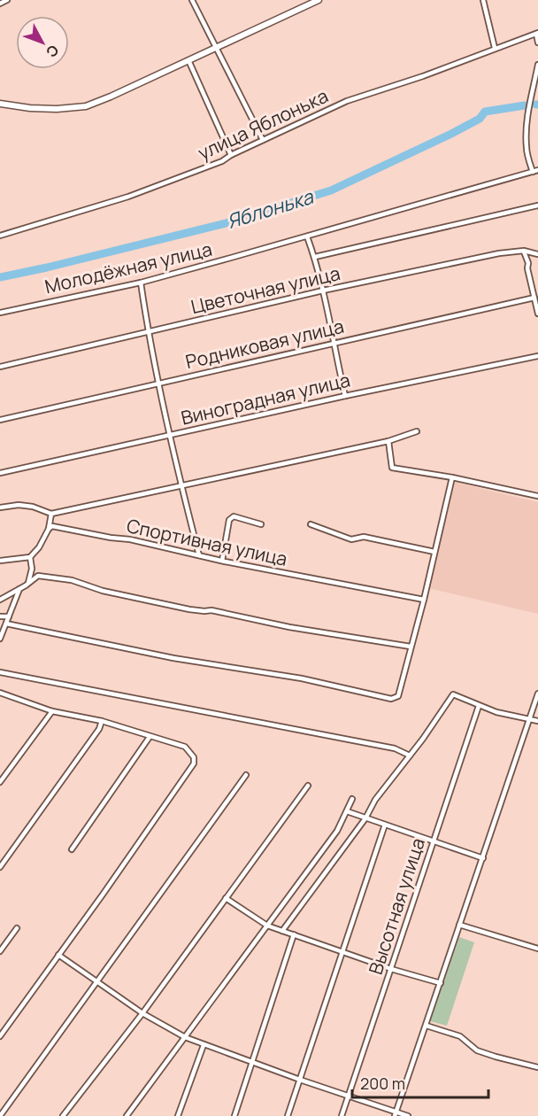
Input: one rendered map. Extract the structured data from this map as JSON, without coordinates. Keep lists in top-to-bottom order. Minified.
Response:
{"streets":{"street":["улица Яблонька","Молодёжная улица","Цветочная улица","Родниковая улица","Виноградная улица","Спортивная улица","Высотная улица"]},"water":["Яблонька"],"scale_bar":"200 m","north":"bottom right"}
